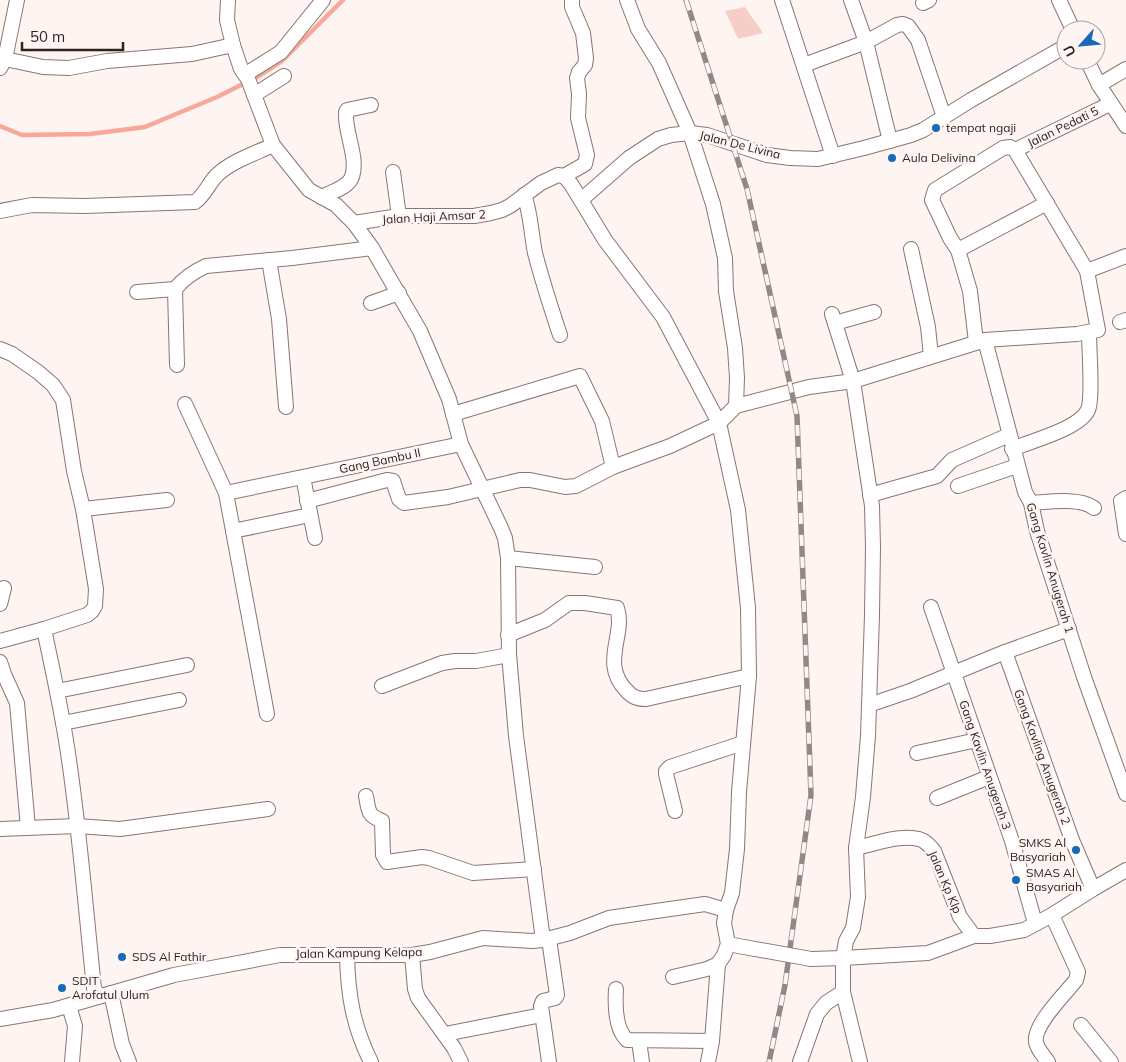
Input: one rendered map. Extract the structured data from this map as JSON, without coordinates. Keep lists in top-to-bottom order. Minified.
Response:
{"streets":{"street":["Jalan Pedati 5","Jalan De Livina","Jalan Haji Amsar 2","Gang Bambu II","Gang Kavlin Anugerah 1","Gang Kavling Anugerah 2","Gang Kavlin Anugerah 3","Jalan Kp Klp","Jalan Kampung Kelapa"]},"crossings":[["Jalan Pedati 5","Gang Kavlin Anugerah 1"]],"places":["tempat ngaji","Aula Delivina","SMKS Al Basyariah","SMAS Al Basyariah","SDS Al Fathir","SDIT Arofatul Ulum"],"scale_bar":"50 m","north":"bottom left"}
